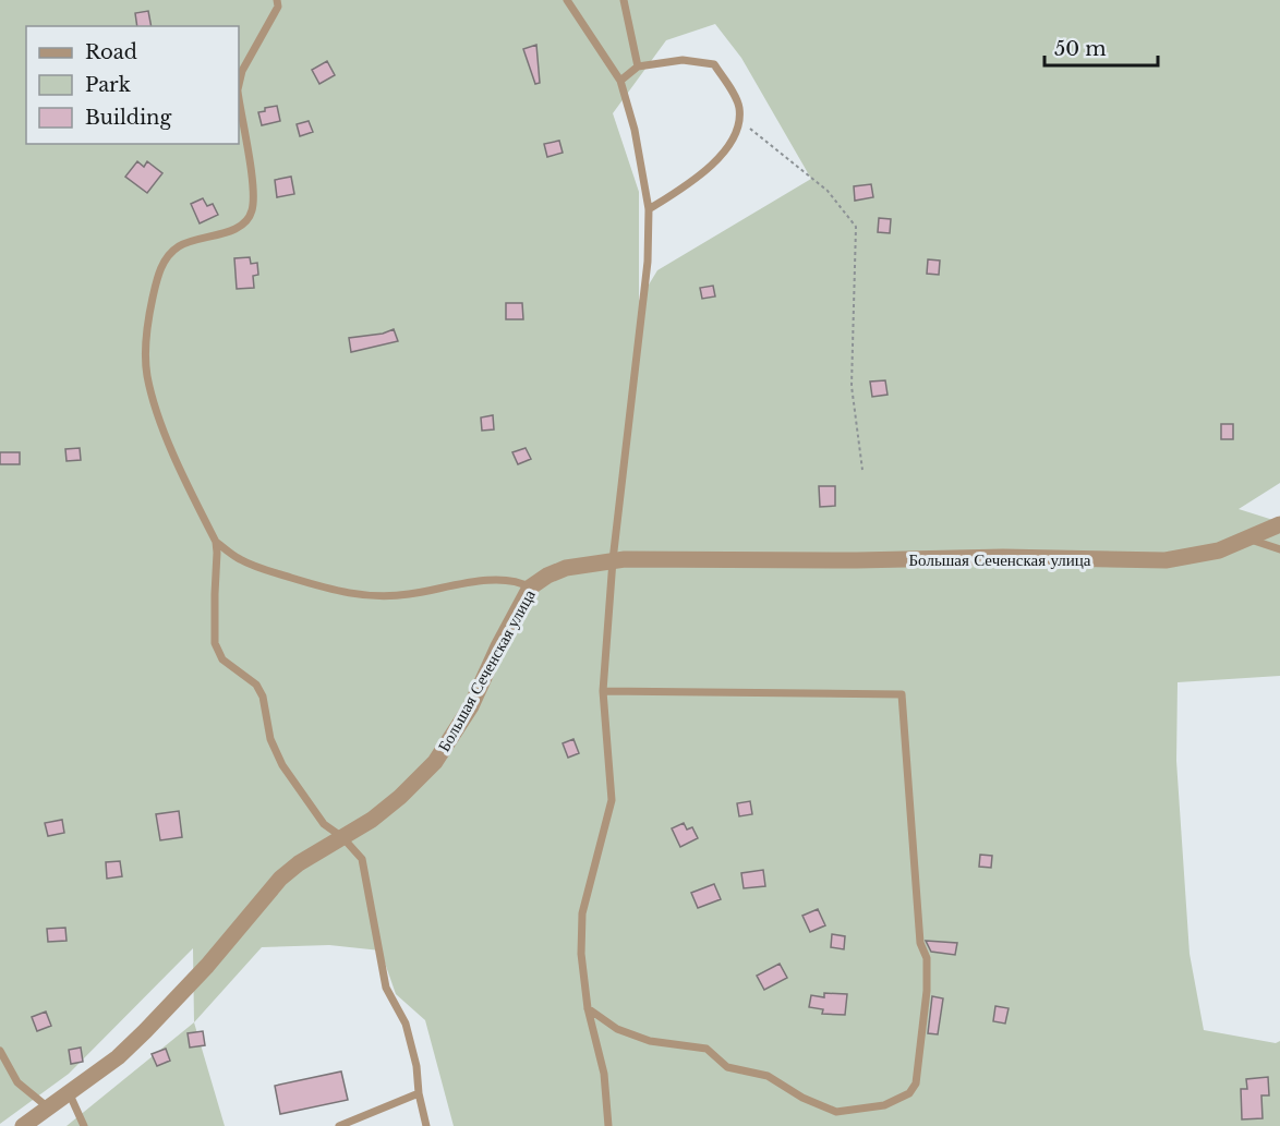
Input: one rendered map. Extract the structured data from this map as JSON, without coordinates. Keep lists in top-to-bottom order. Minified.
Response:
{"streets":{"street":["Большая Сеченская улица"]},"legend":["Road","Park","Building"],"scale_bar":"50 m"}
